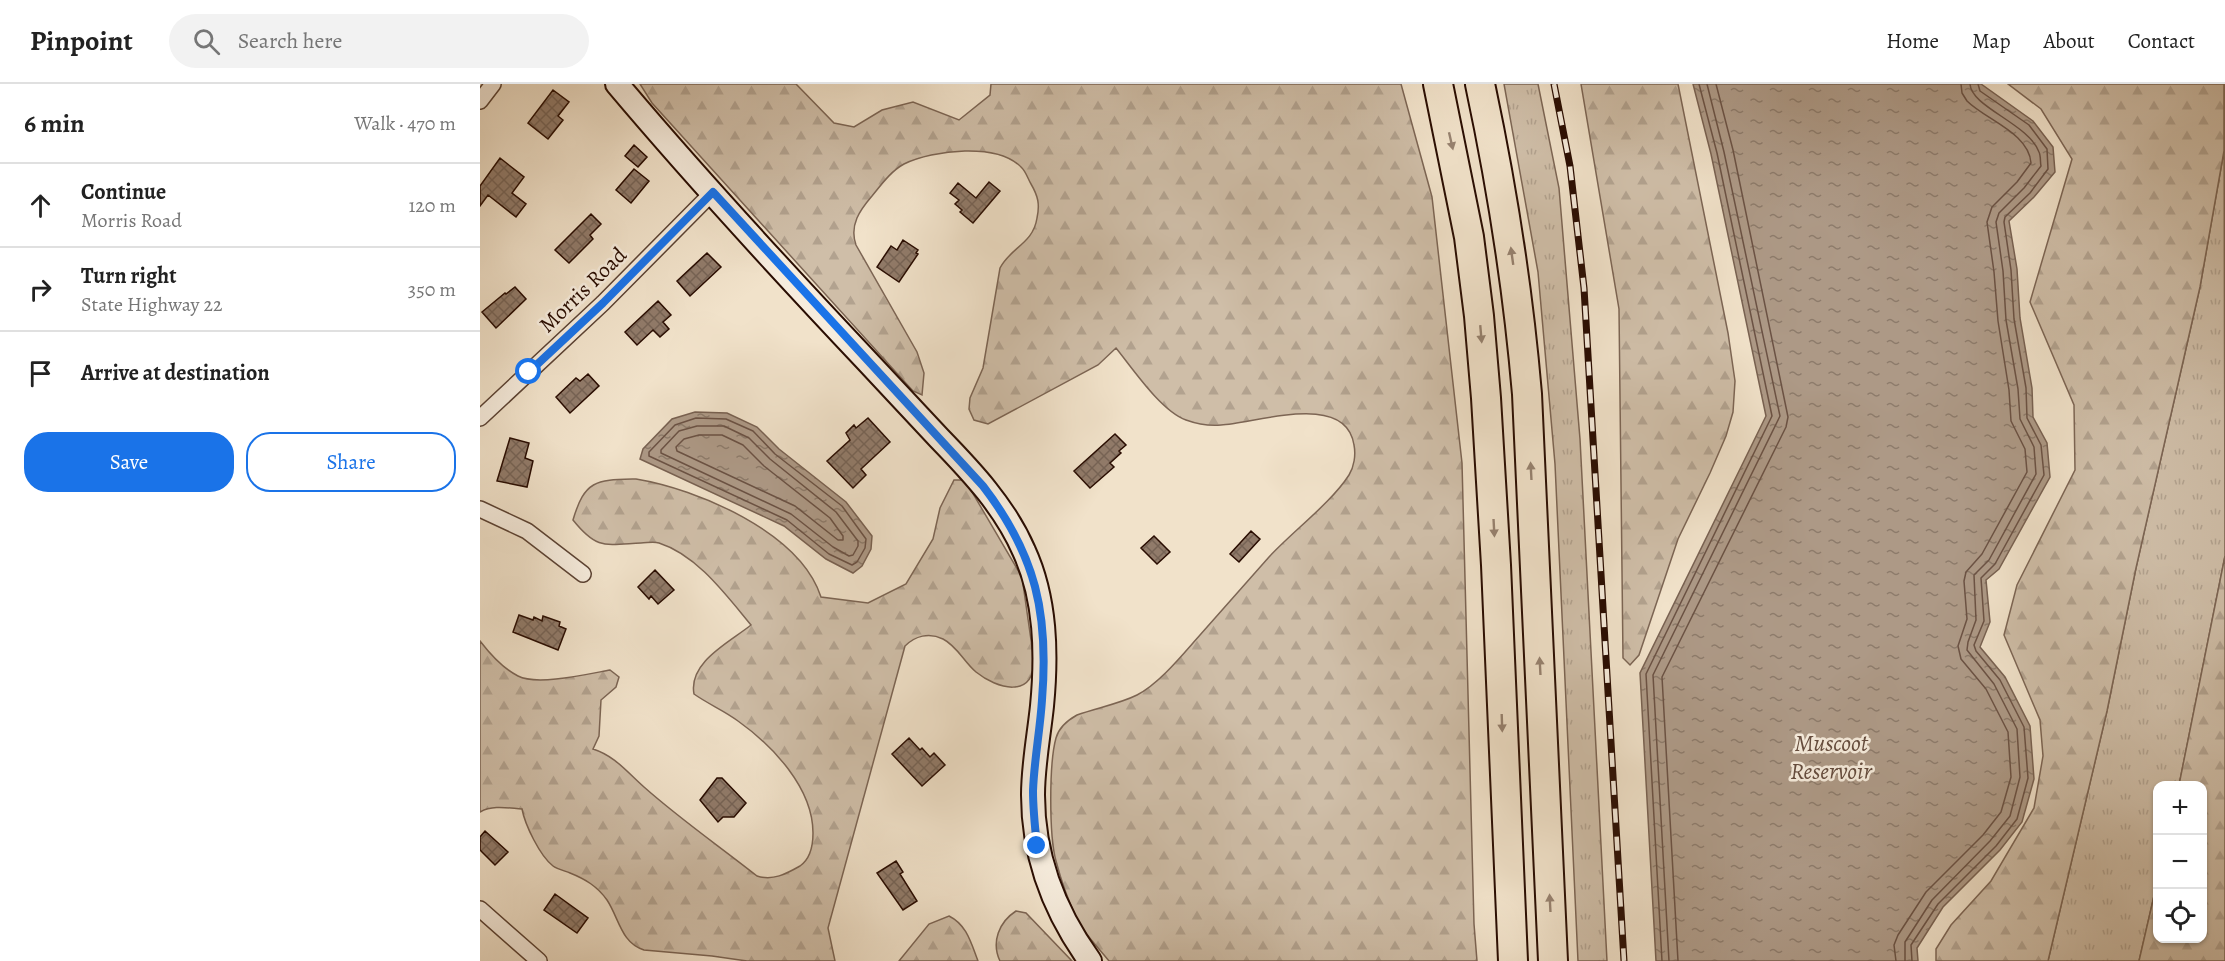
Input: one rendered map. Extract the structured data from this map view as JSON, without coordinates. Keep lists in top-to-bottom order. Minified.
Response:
{"streets":{"street":["Morris Road"]},"water":["Muscoot Reservoir"],"page":{"header":"Pinpoint","search":"Search here","nav":["Home","Map","About","Contact"],"heading":["6 min","Walk · 470 m"],"list":[["Continue","Morris Road","120 m"],["Turn right","State Highway 22","350 m"],"Arrive at destination"],"buttons":["Save","Share"],"map_buttons":["+","−"]}}
